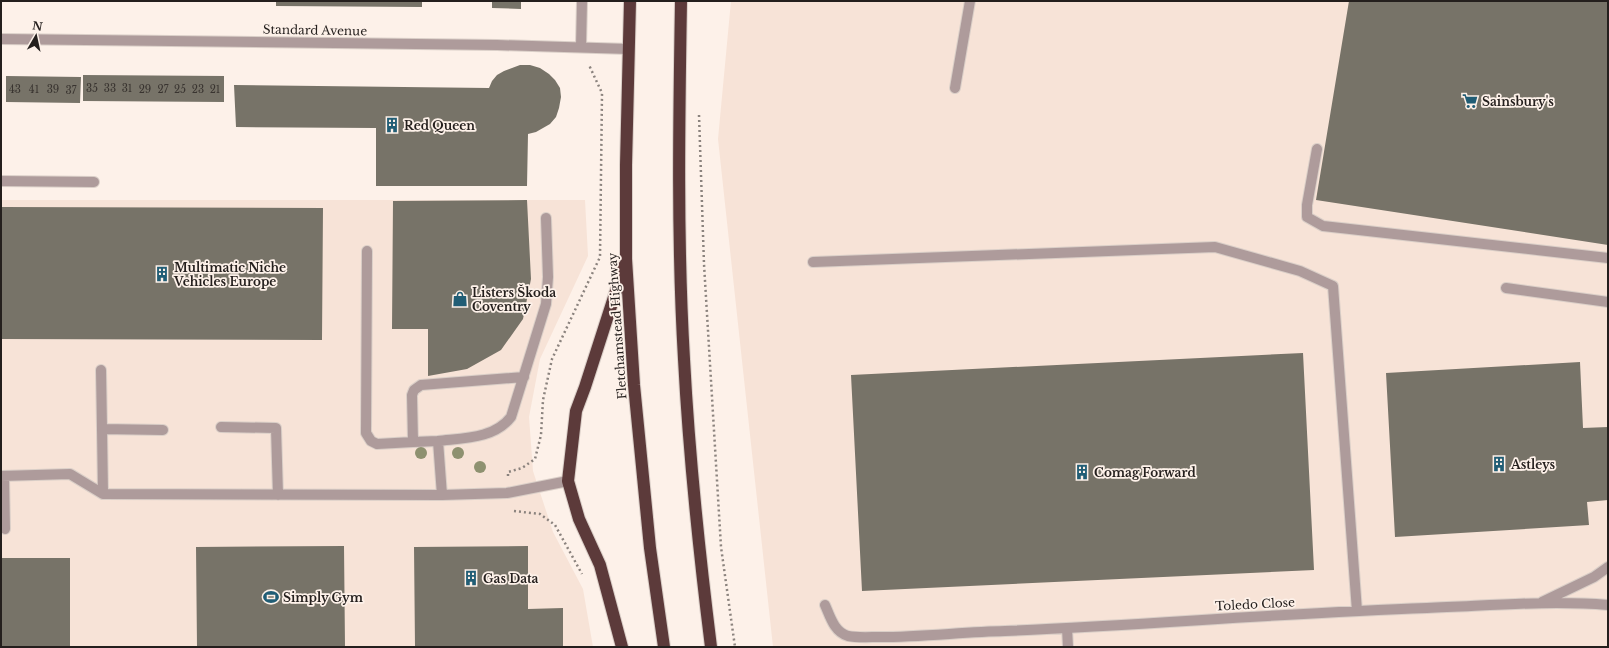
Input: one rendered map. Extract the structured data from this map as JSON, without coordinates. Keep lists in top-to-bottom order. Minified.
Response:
{"streets":{"highway":["Fletchamstead Highway"],"street":["Standard Avenue","Toledo Close"]},"crossings":[["Standard Avenue","Fletchamstead Highway"]],"places":{"supermarket":["Sainsbury's"],"building":["Red Queen","Multimatic Niche Vehicles Europe","Astleys","Comag Forward","Gas Data"],"shop":["Listers Škoda Coventry"],"sports":["Simply Gym"]},"house_numbers":["35","33","31","43","41","39","29","27","25","23","21","37"],"north":"top"}
